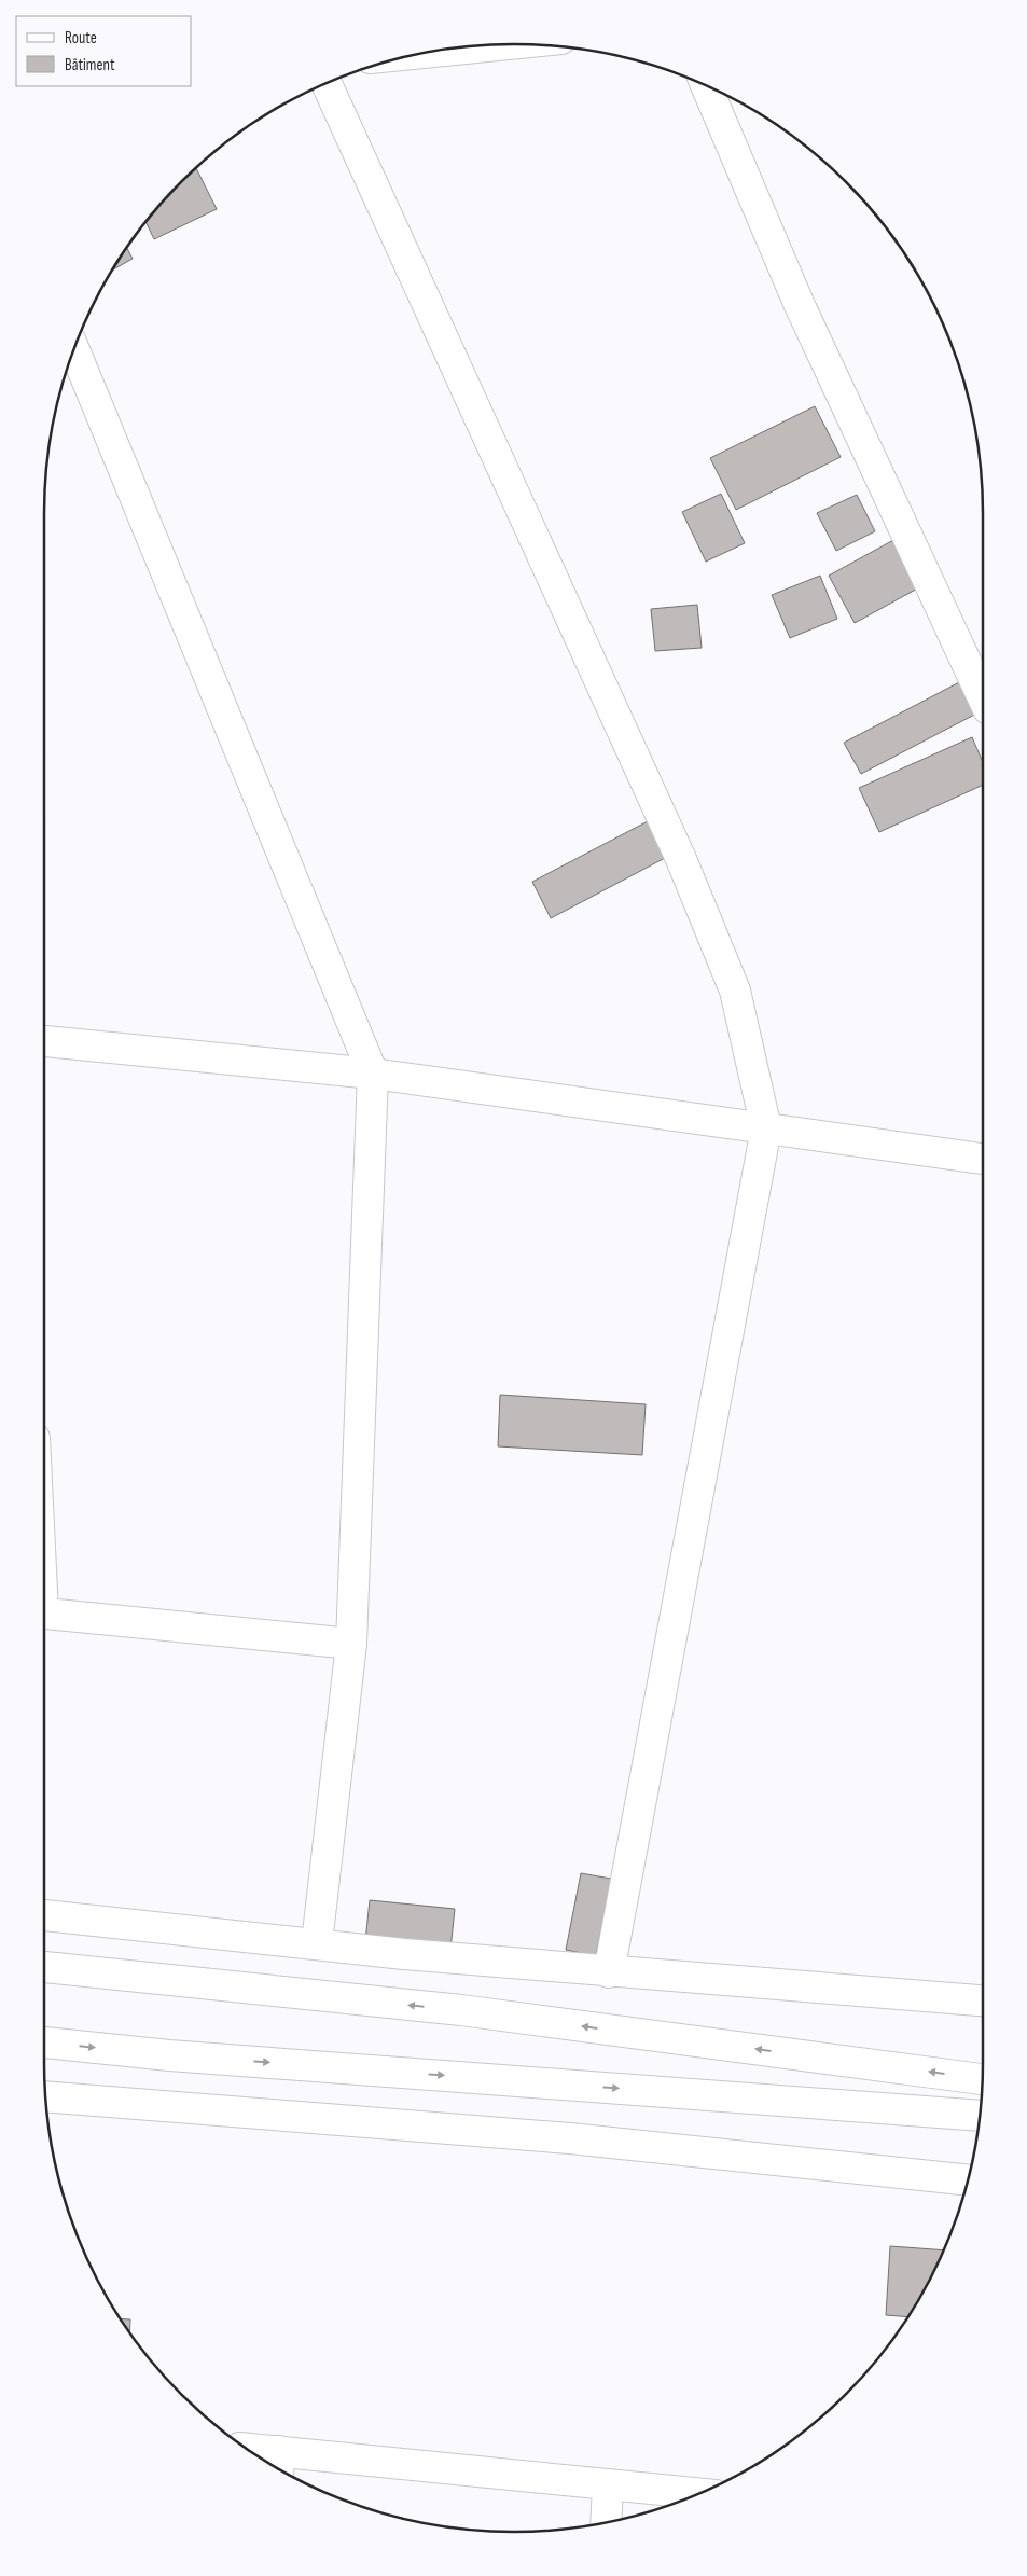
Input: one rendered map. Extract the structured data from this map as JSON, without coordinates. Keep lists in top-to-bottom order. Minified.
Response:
{"legend":["Route","Bâtiment"]}
